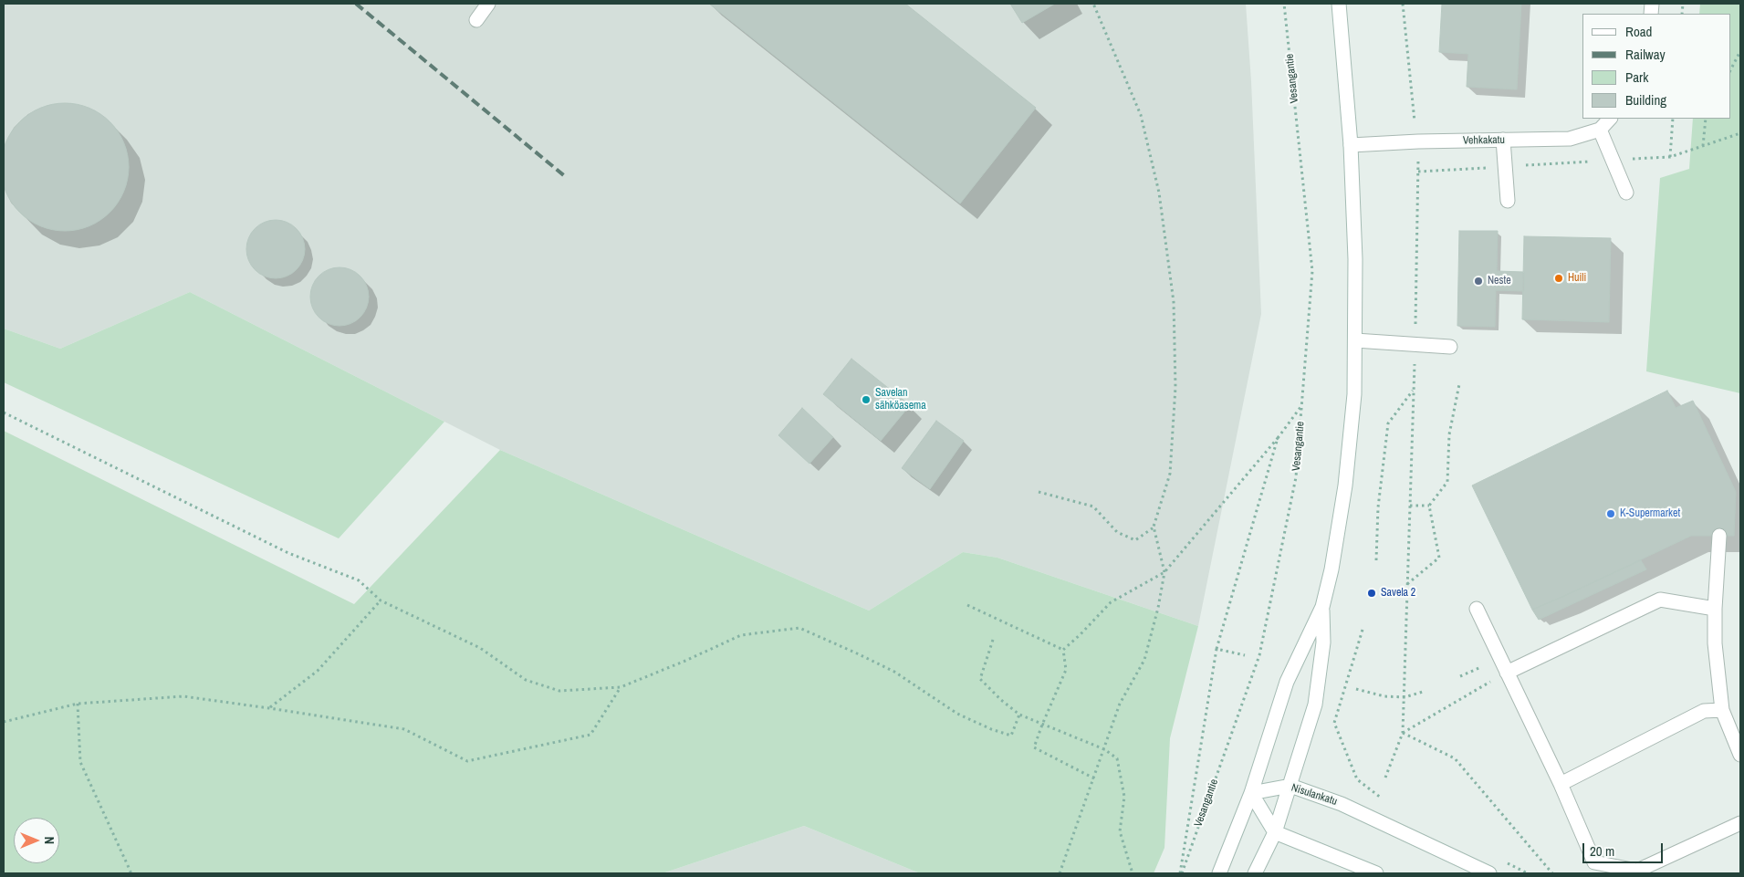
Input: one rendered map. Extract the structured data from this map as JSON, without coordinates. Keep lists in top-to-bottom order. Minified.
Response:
{"streets":{"main road":["Vehkakatu","Nisulankatu"],"path":["Vesangantie"]},"places":["Huili","Neste","Savelan sähköasema","K-Supermarket","Savela 2"],"legend":["Road","Railway","Park","Building"],"scale_bar":"20 m","north":"right"}
